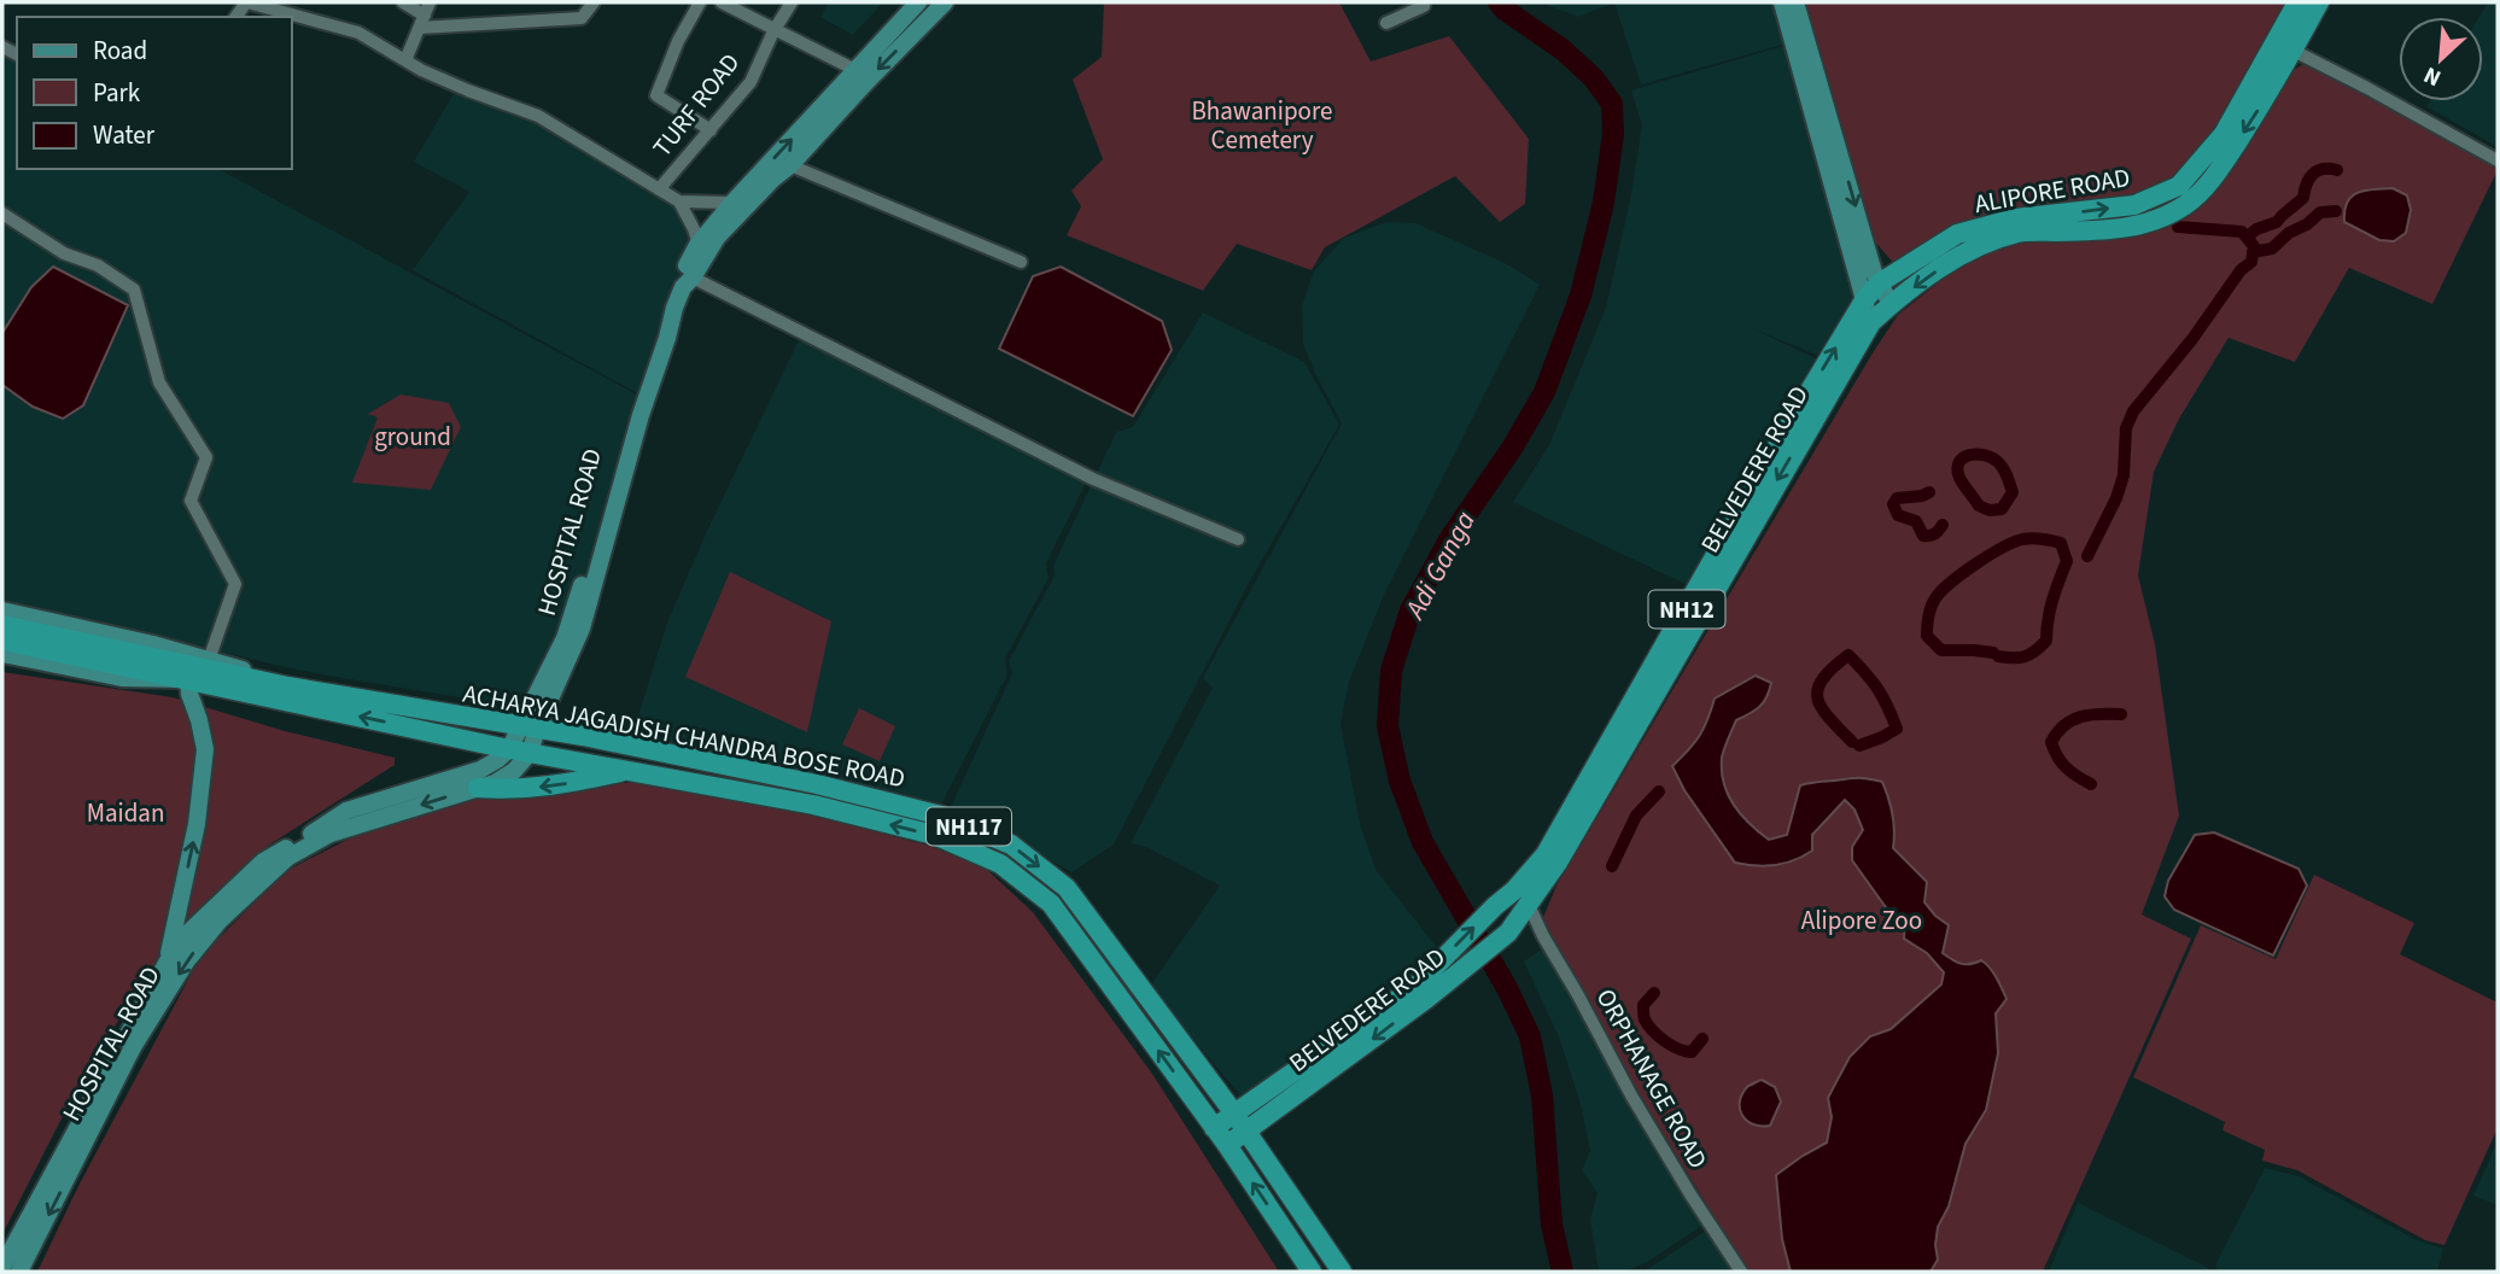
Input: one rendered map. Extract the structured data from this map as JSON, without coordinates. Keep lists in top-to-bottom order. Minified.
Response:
{"streets":{"highway":["ALIPORE ROAD","BELVEDERE ROAD","NH12","ACHARYA JAGADISH CHANDRA BOSE ROAD","NH117"],"main road":["HOSPITAL ROAD"],"street":["TURF ROAD","ORPHANAGE ROAD"]},"crossings":[["ALIPORE ROAD","BELVEDERE ROAD"],["BELVEDERE ROAD","ACHARYA JAGADISH CHANDRA BOSE ROAD"],["BELVEDERE ROAD","ORPHANAGE ROAD"],["HOSPITAL ROAD","ACHARYA JAGADISH CHANDRA BOSE ROAD"],["HOSPITAL ROAD","NH117"],["ACHARYA JAGADISH CHANDRA BOSE ROAD","NH117"]],"one_way":["ALIPORE ROAD"],"water":["Adi Ganga"],"parks":["Bhawanipore Cemetery","ground","Maidan","Alipore Zoo"],"legend":["Road","Park","Water"],"north":"bottom left"}
